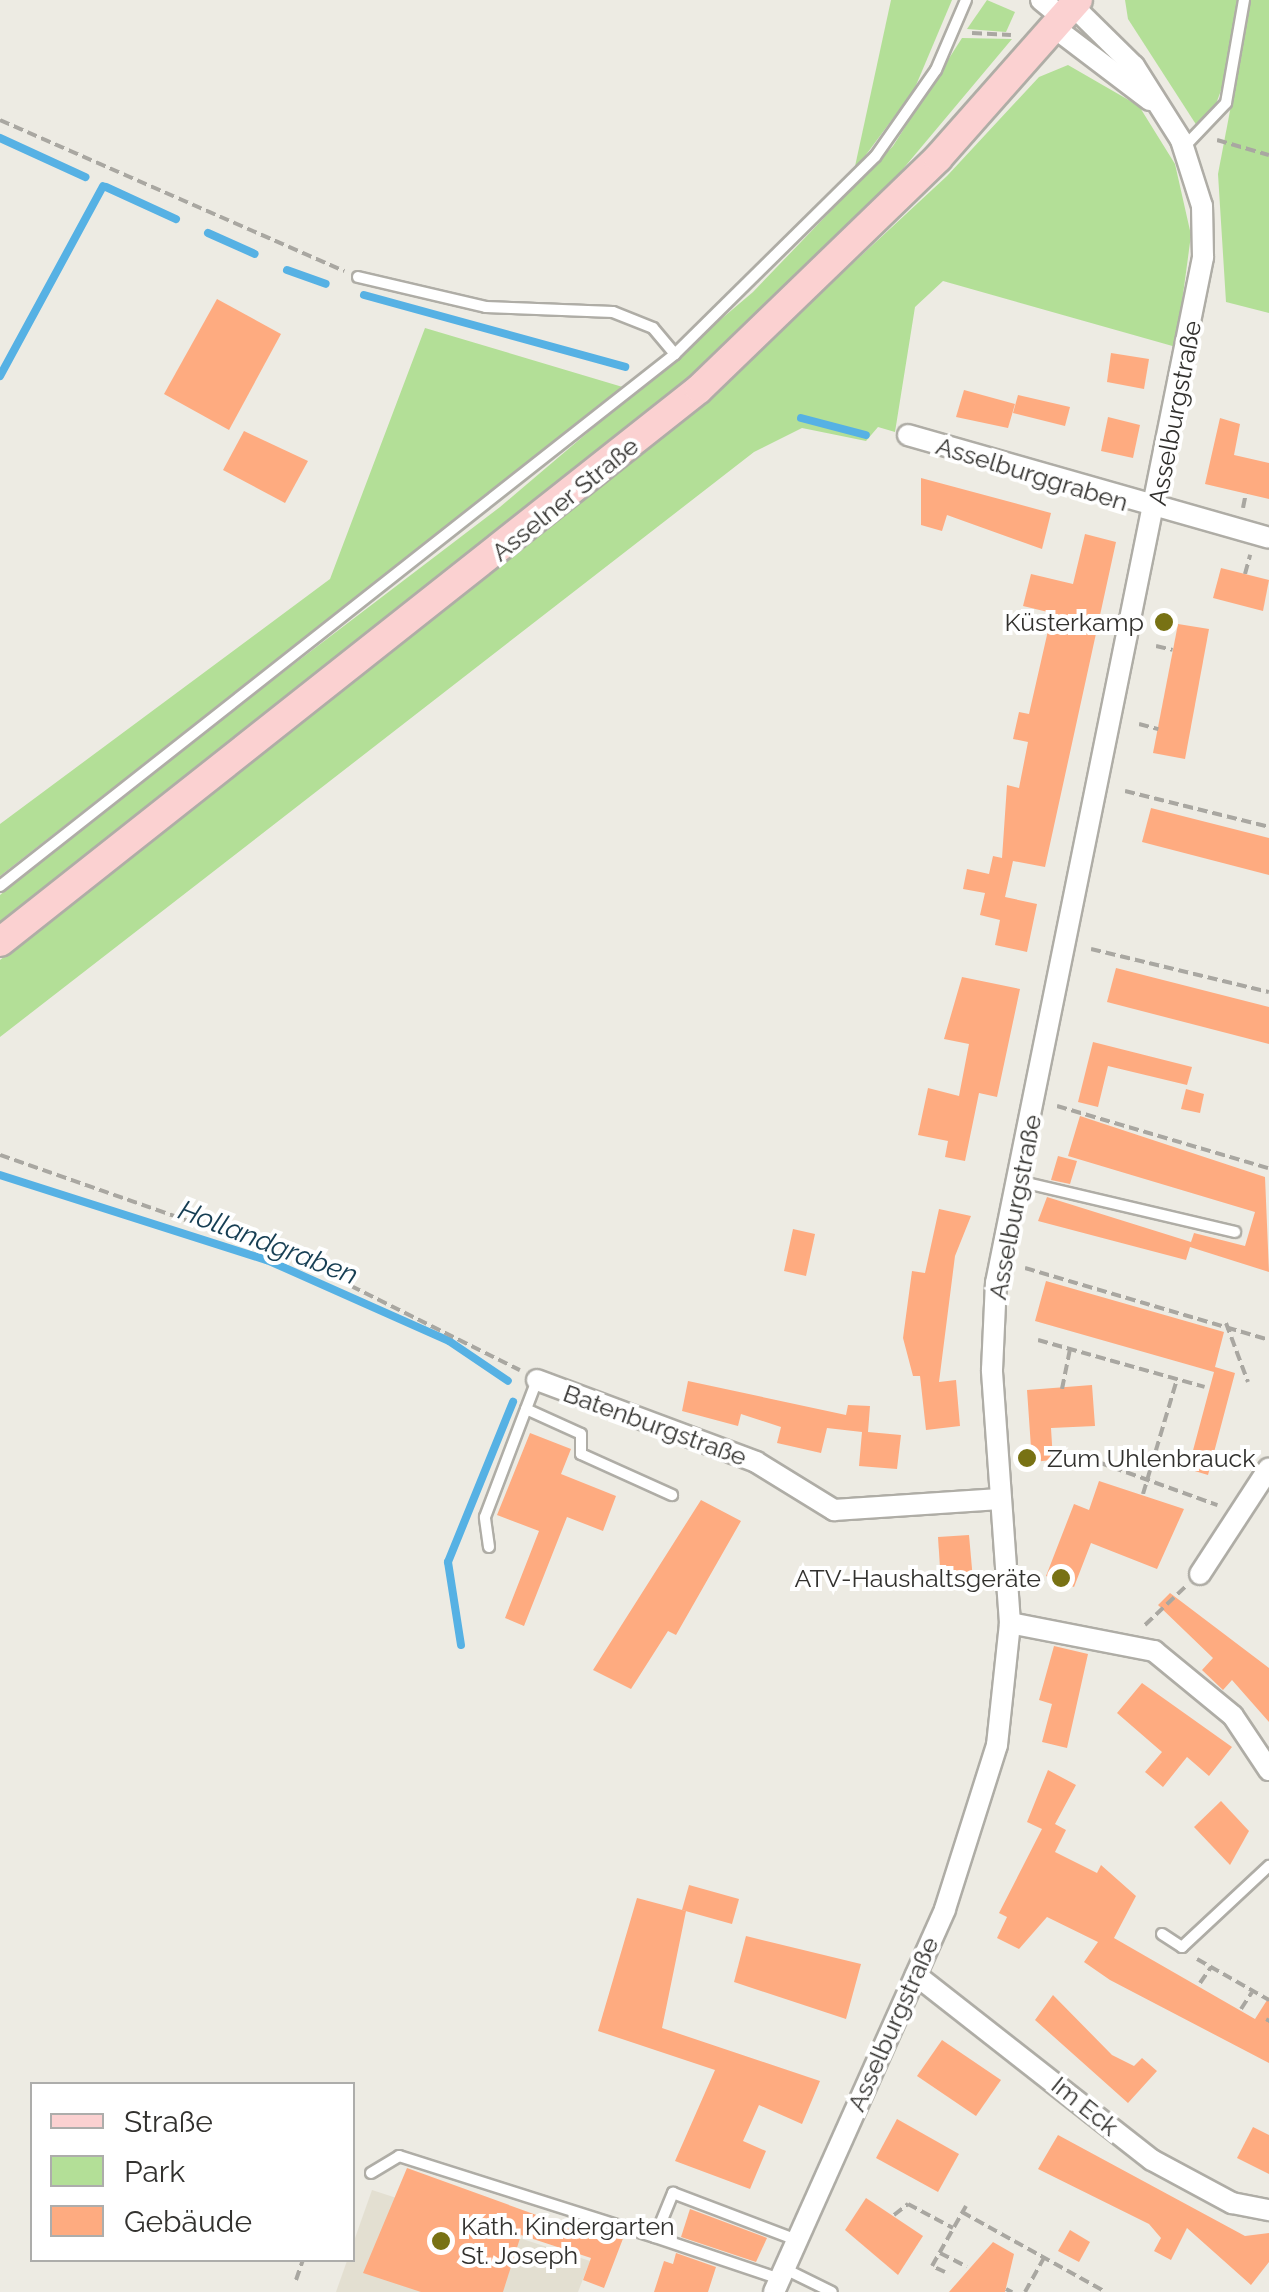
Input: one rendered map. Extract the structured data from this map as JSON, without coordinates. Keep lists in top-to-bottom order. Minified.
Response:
{"streets":{"main road":["Asselner Straße"],"street":["Asselburgstraße","Asselburggraben","Batenburgstraße","Im Eck"]},"crossings":[["Asselburgstraße","Asselburggraben"],["Asselburgstraße","Asselner Straße"],["Asselburgstraße","Batenburgstraße"],["Asselburgstraße","Im Eck"]],"water":["Hollandgraben"],"places":["Küsterkamp","Zum Uhlenbrauck","ATV-Haushaltsgeräte","Kath. Kindergarten St. Joseph"],"legend":["Straße","Park","Gebäude"]}
